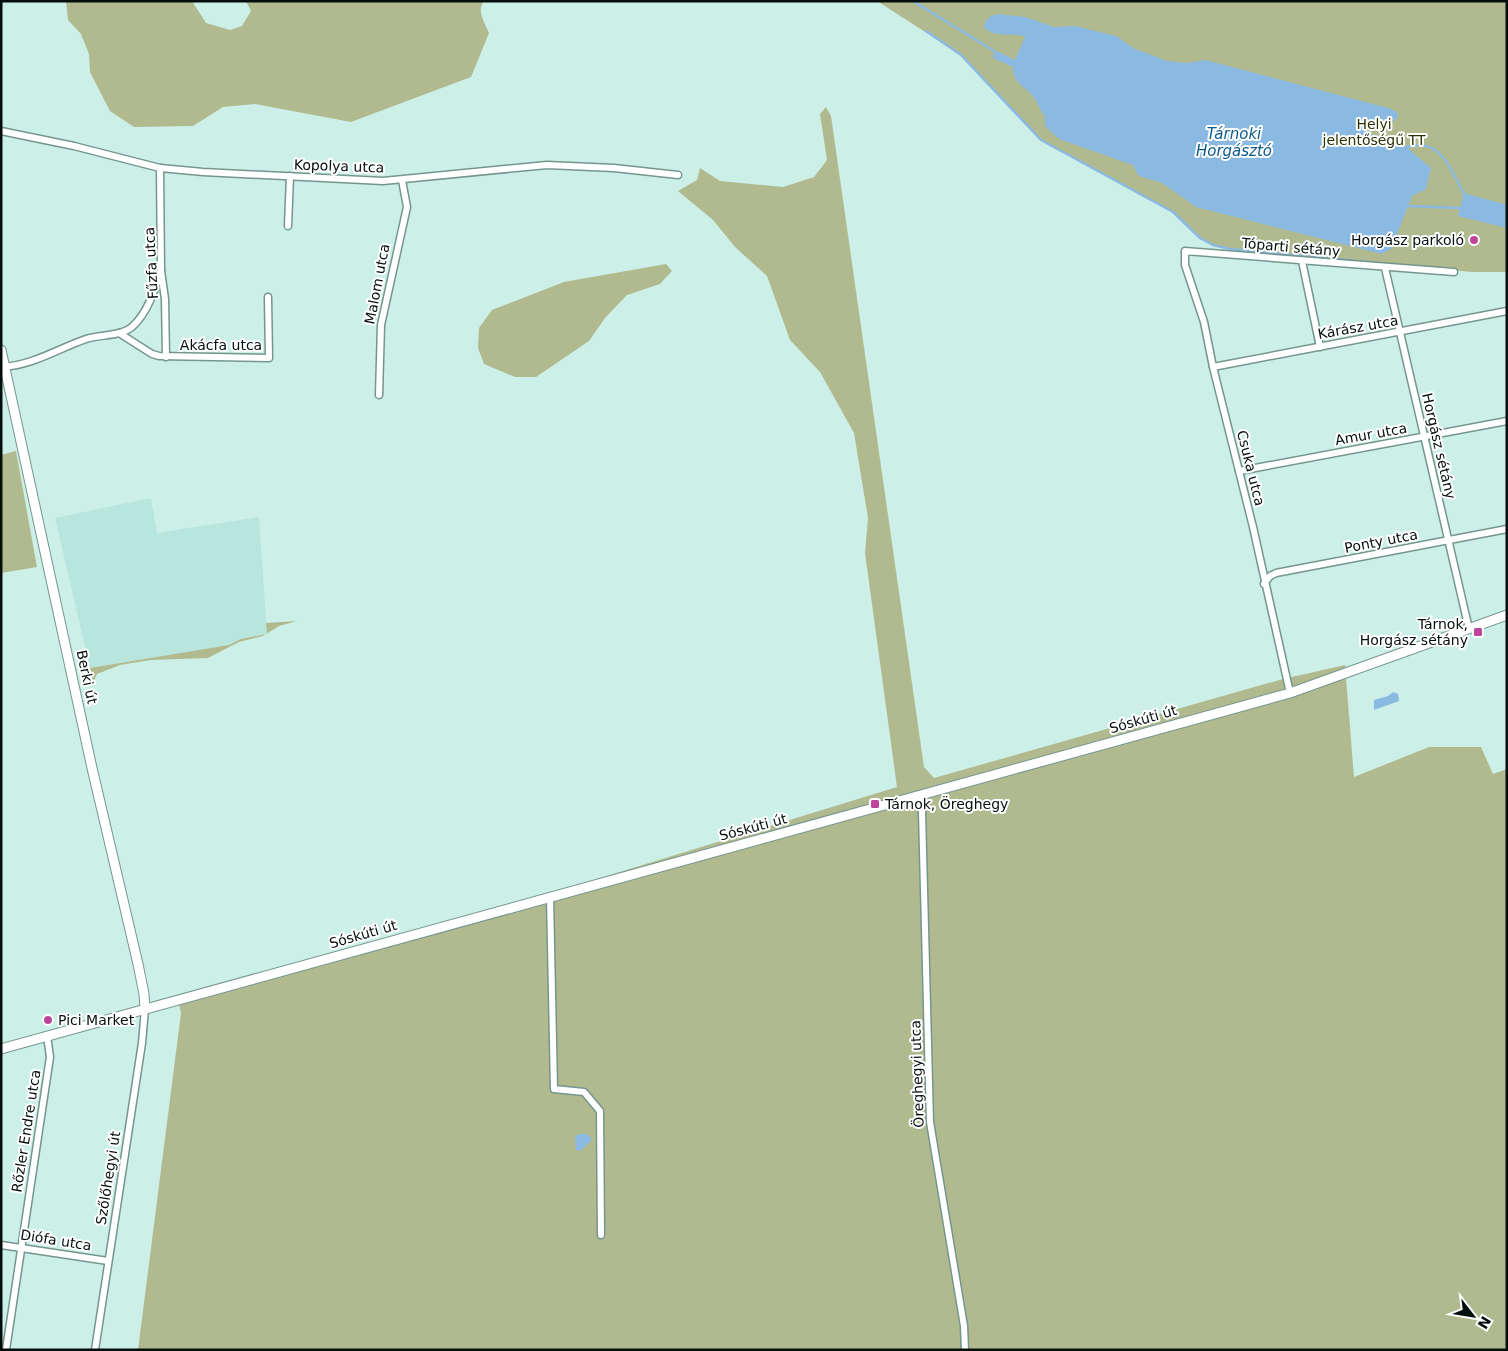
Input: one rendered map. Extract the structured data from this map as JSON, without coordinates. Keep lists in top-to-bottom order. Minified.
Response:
{"streets":{"main road":["Berki út","Sóskúti út"],"street":["Kopolya utca","Tóparti sétány","Fűzfa utca","Malom utca","Kárász utca","Akácfa utca","Amur utca","Horgász sétány","Csuka utca","Ponty utca","Öreghegyi utca","Rőzler Endre utca","Szőlőhegyi út","Diófa utca"]},"crossings":[["Kopolya utca","Fűzfa utca"],["Kopolya utca","Malom utca"],["Tóparti sétány","Horgász sétány"],["Tóparti sétány","Csuka utca"],["Fűzfa utca","Akácfa utca"],["Kárász utca","Horgász sétány"],["Kárász utca","Csuka utca"],["Amur utca","Horgász sétány"],["Amur utca","Csuka utca"],["Horgász sétány","Ponty utca"],["Horgász sétány","Sóskúti út"],["Csuka utca","Ponty utca"],["Csuka utca","Sóskúti út"],["Berki út","Sóskúti út"],["Berki út","Szőlőhegyi út"],["Sóskúti út","Öreghegyi utca"],["Sóskúti út","Rőzler Endre utca"],["Sóskúti út","Szőlőhegyi út"],["Rőzler Endre utca","Diófa utca"],["Szőlőhegyi út","Diófa utca"]],"water":["Tárnoki Horgásztó"],"parks":["Helyi jelentőségű TT"],"places":{"other":["Horgász parkoló","Pici Market"],"transit":["Tárnok, Horgász sétány","Tárnok, Öreghegy"]},"north":"bottom right"}
